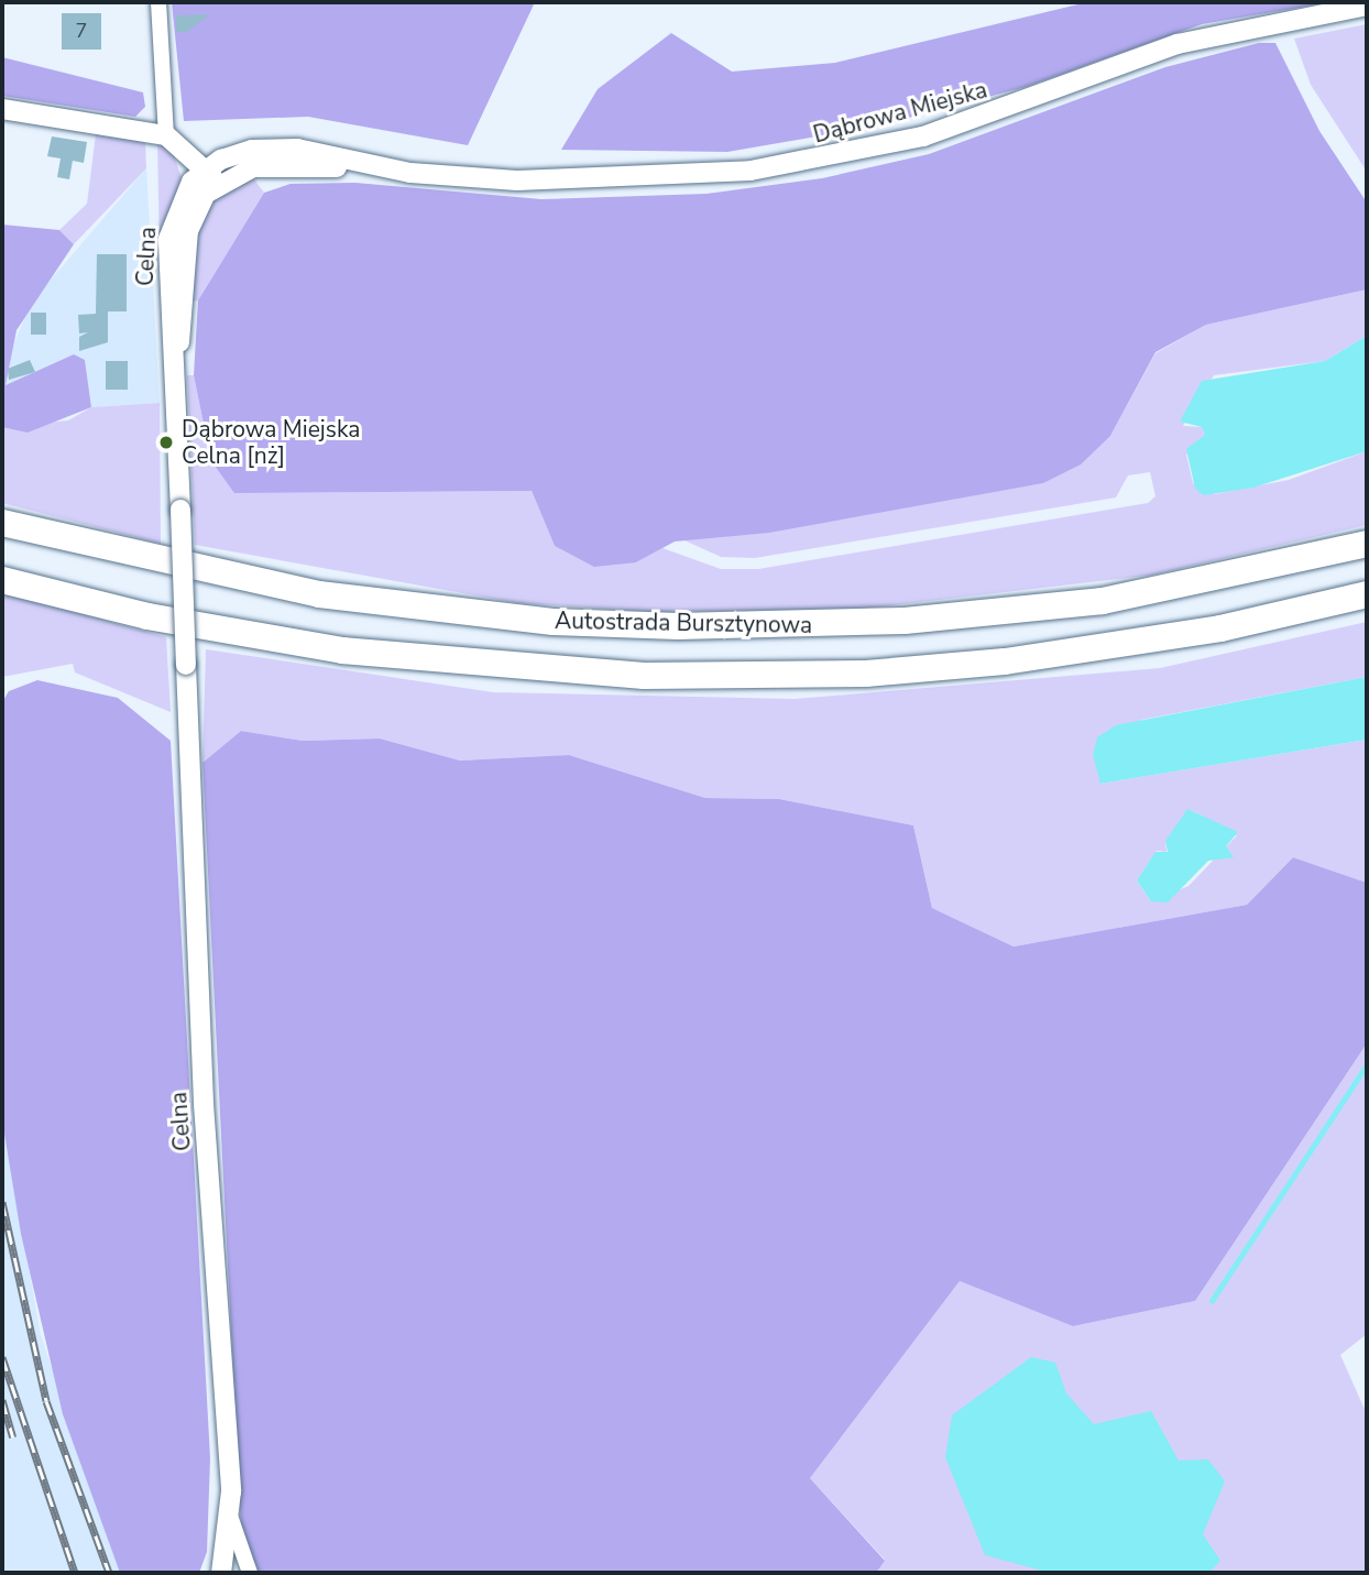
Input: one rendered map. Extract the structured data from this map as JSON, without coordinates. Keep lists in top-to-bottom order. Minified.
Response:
{"streets":{"highway":["Autostrada Bursztynowa"],"street":["Dąbrowa Miejska","Celna"]},"crossings":[["Dąbrowa Miejska","Celna"]],"places":["Dąbrowa Miejska Celna [nż]"],"house_numbers":["7"]}
